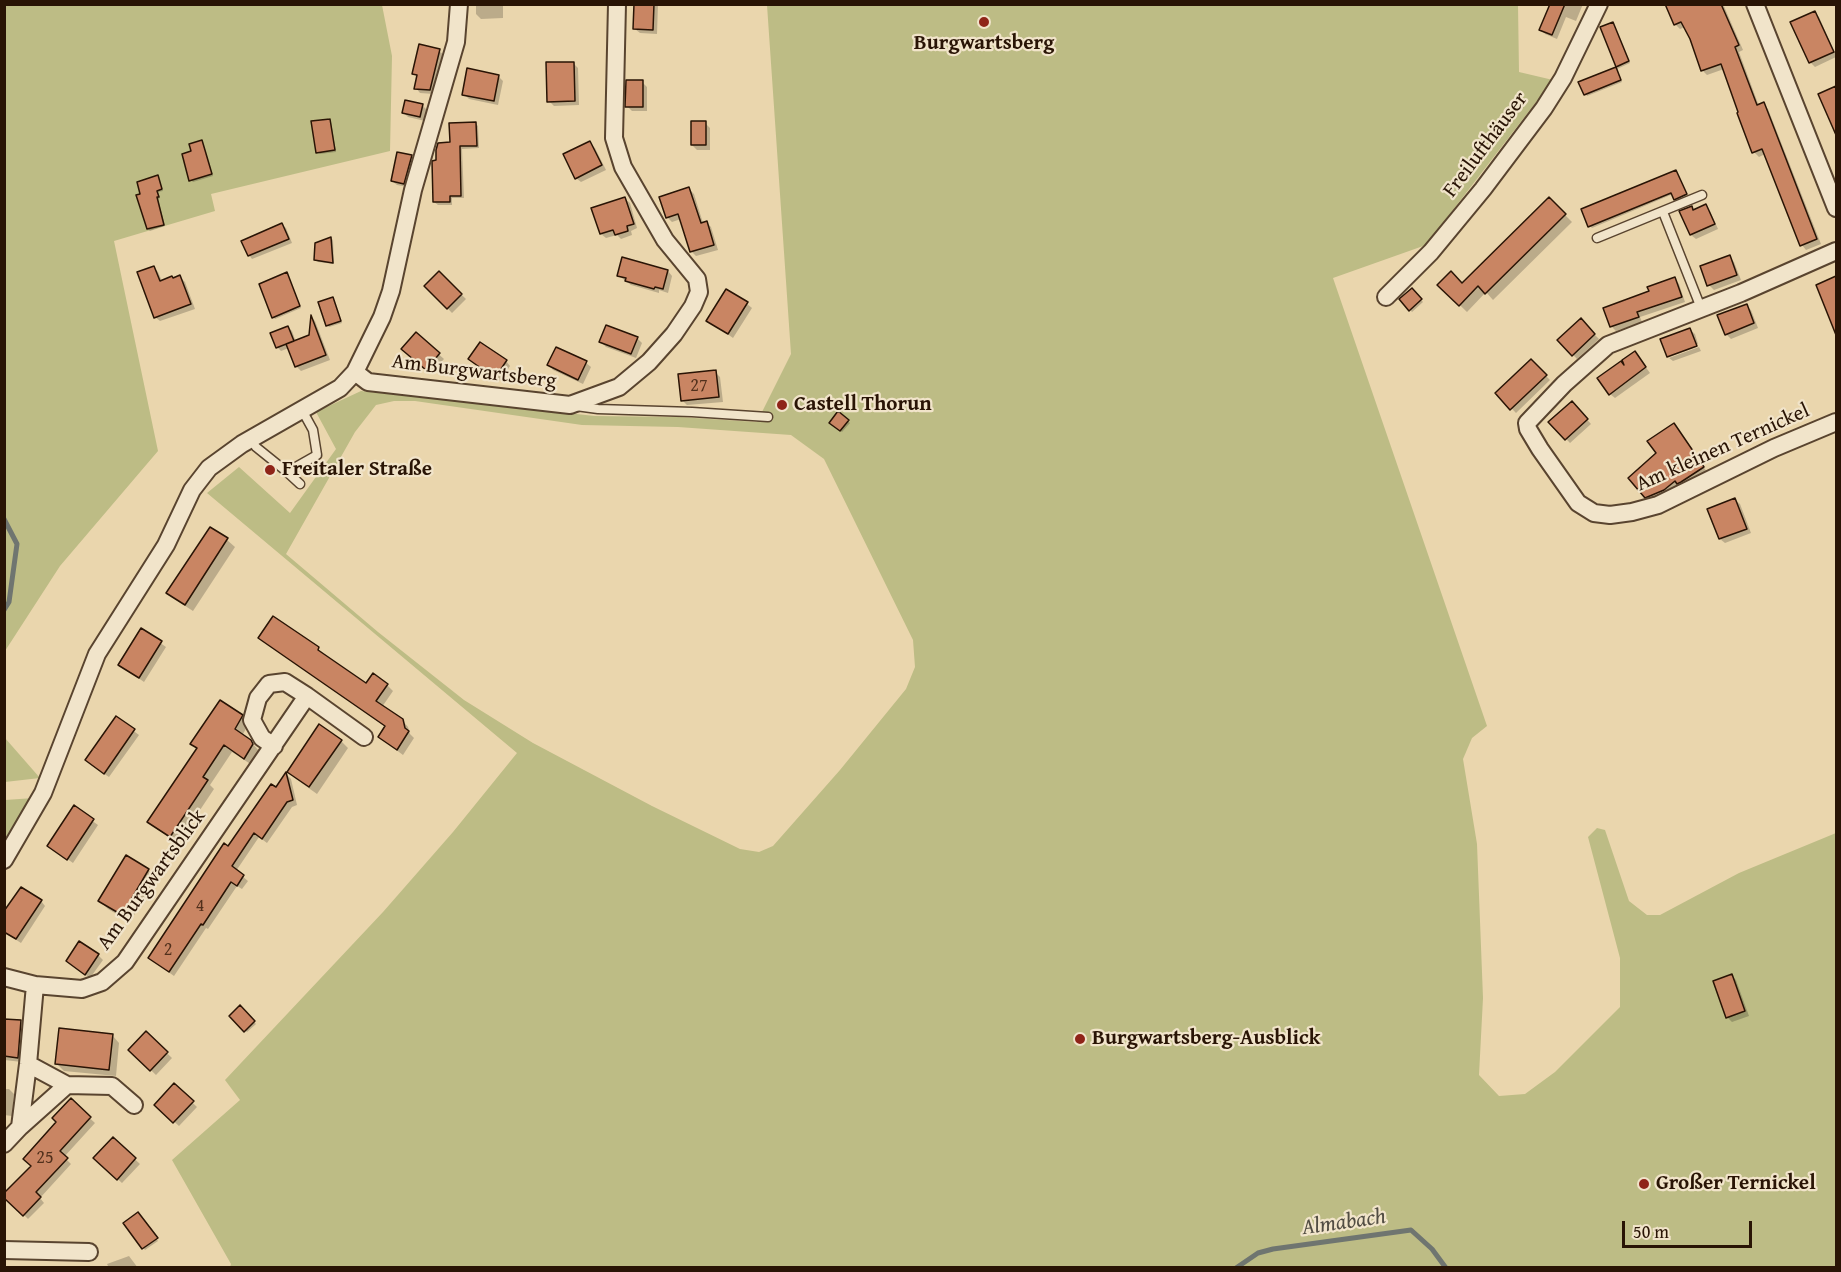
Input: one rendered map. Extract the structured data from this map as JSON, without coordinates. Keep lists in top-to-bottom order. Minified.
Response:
{"streets":{"street":["Freilufthäuser","Am Burgwartsberg","Am kleinen Ternickel","Am Burgwartsblick"]},"water":["Almabach"],"places":["Burgwartsberg","Castell Thorun","Freitaler Straße","Burgwartsberg-Ausblick","Großer Ternickel"],"house_numbers":["27","4","2","25"],"scale_bar":"50 m"}
